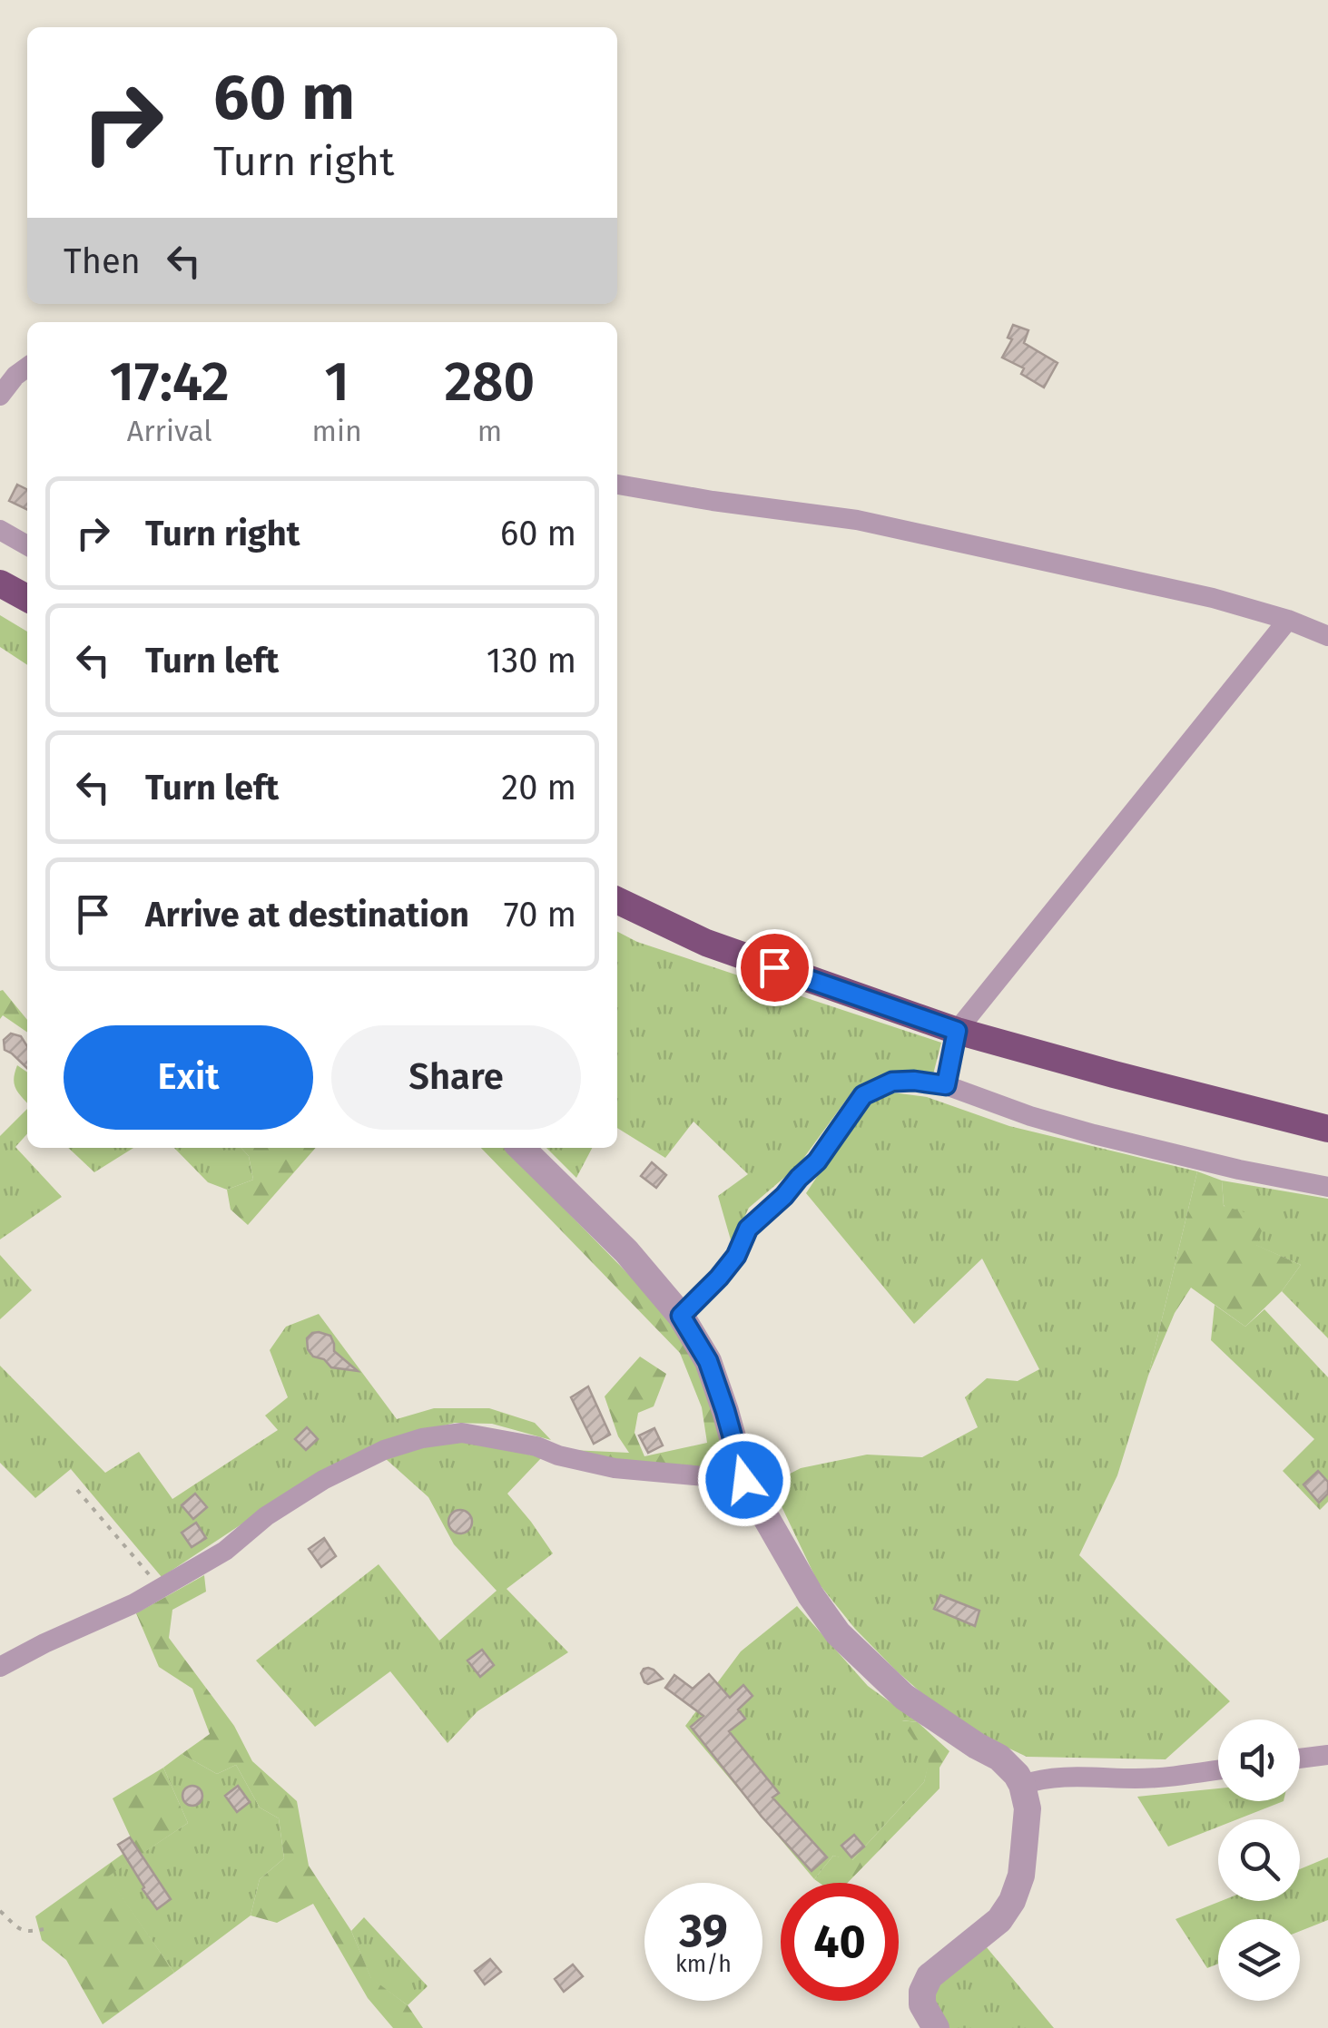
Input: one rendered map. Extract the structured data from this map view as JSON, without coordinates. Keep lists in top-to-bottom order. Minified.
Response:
{"page":{"turn":["60 m","Turn right"],"then":"Then","eta":["17:42","Arrival","1","min","280","m"],"list":[{"name":"Turn right","value":"60 m"},{"name":"Turn left","value":"130 m"},{"name":"Turn left","value":"20 m"},{"name":"Arrive at destination","value":"70 m"}],"buttons":["Exit","Share"],"speed":"39 km/h","limit":"40"}}
